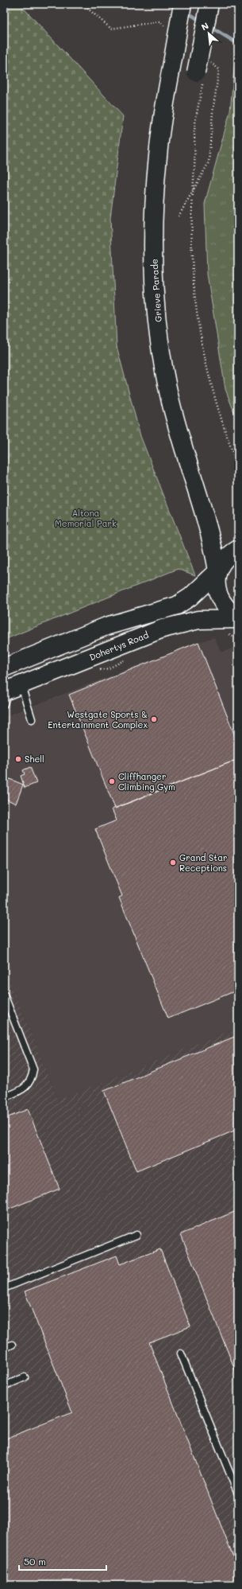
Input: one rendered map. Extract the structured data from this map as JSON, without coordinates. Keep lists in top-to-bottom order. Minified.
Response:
{"streets":{"main road":["Grieve Parade","Dohertys Road"]},"crossings":[["Grieve Parade","Dohertys Road"]],"parks":["Altona Memorial Park"],"places":["Westgate Sports & Entertainment Complex","Shell","Cliffhanger Climbing Gym","Grand Star Receptions"],"scale_bar":"50 m","north":"top left"}
